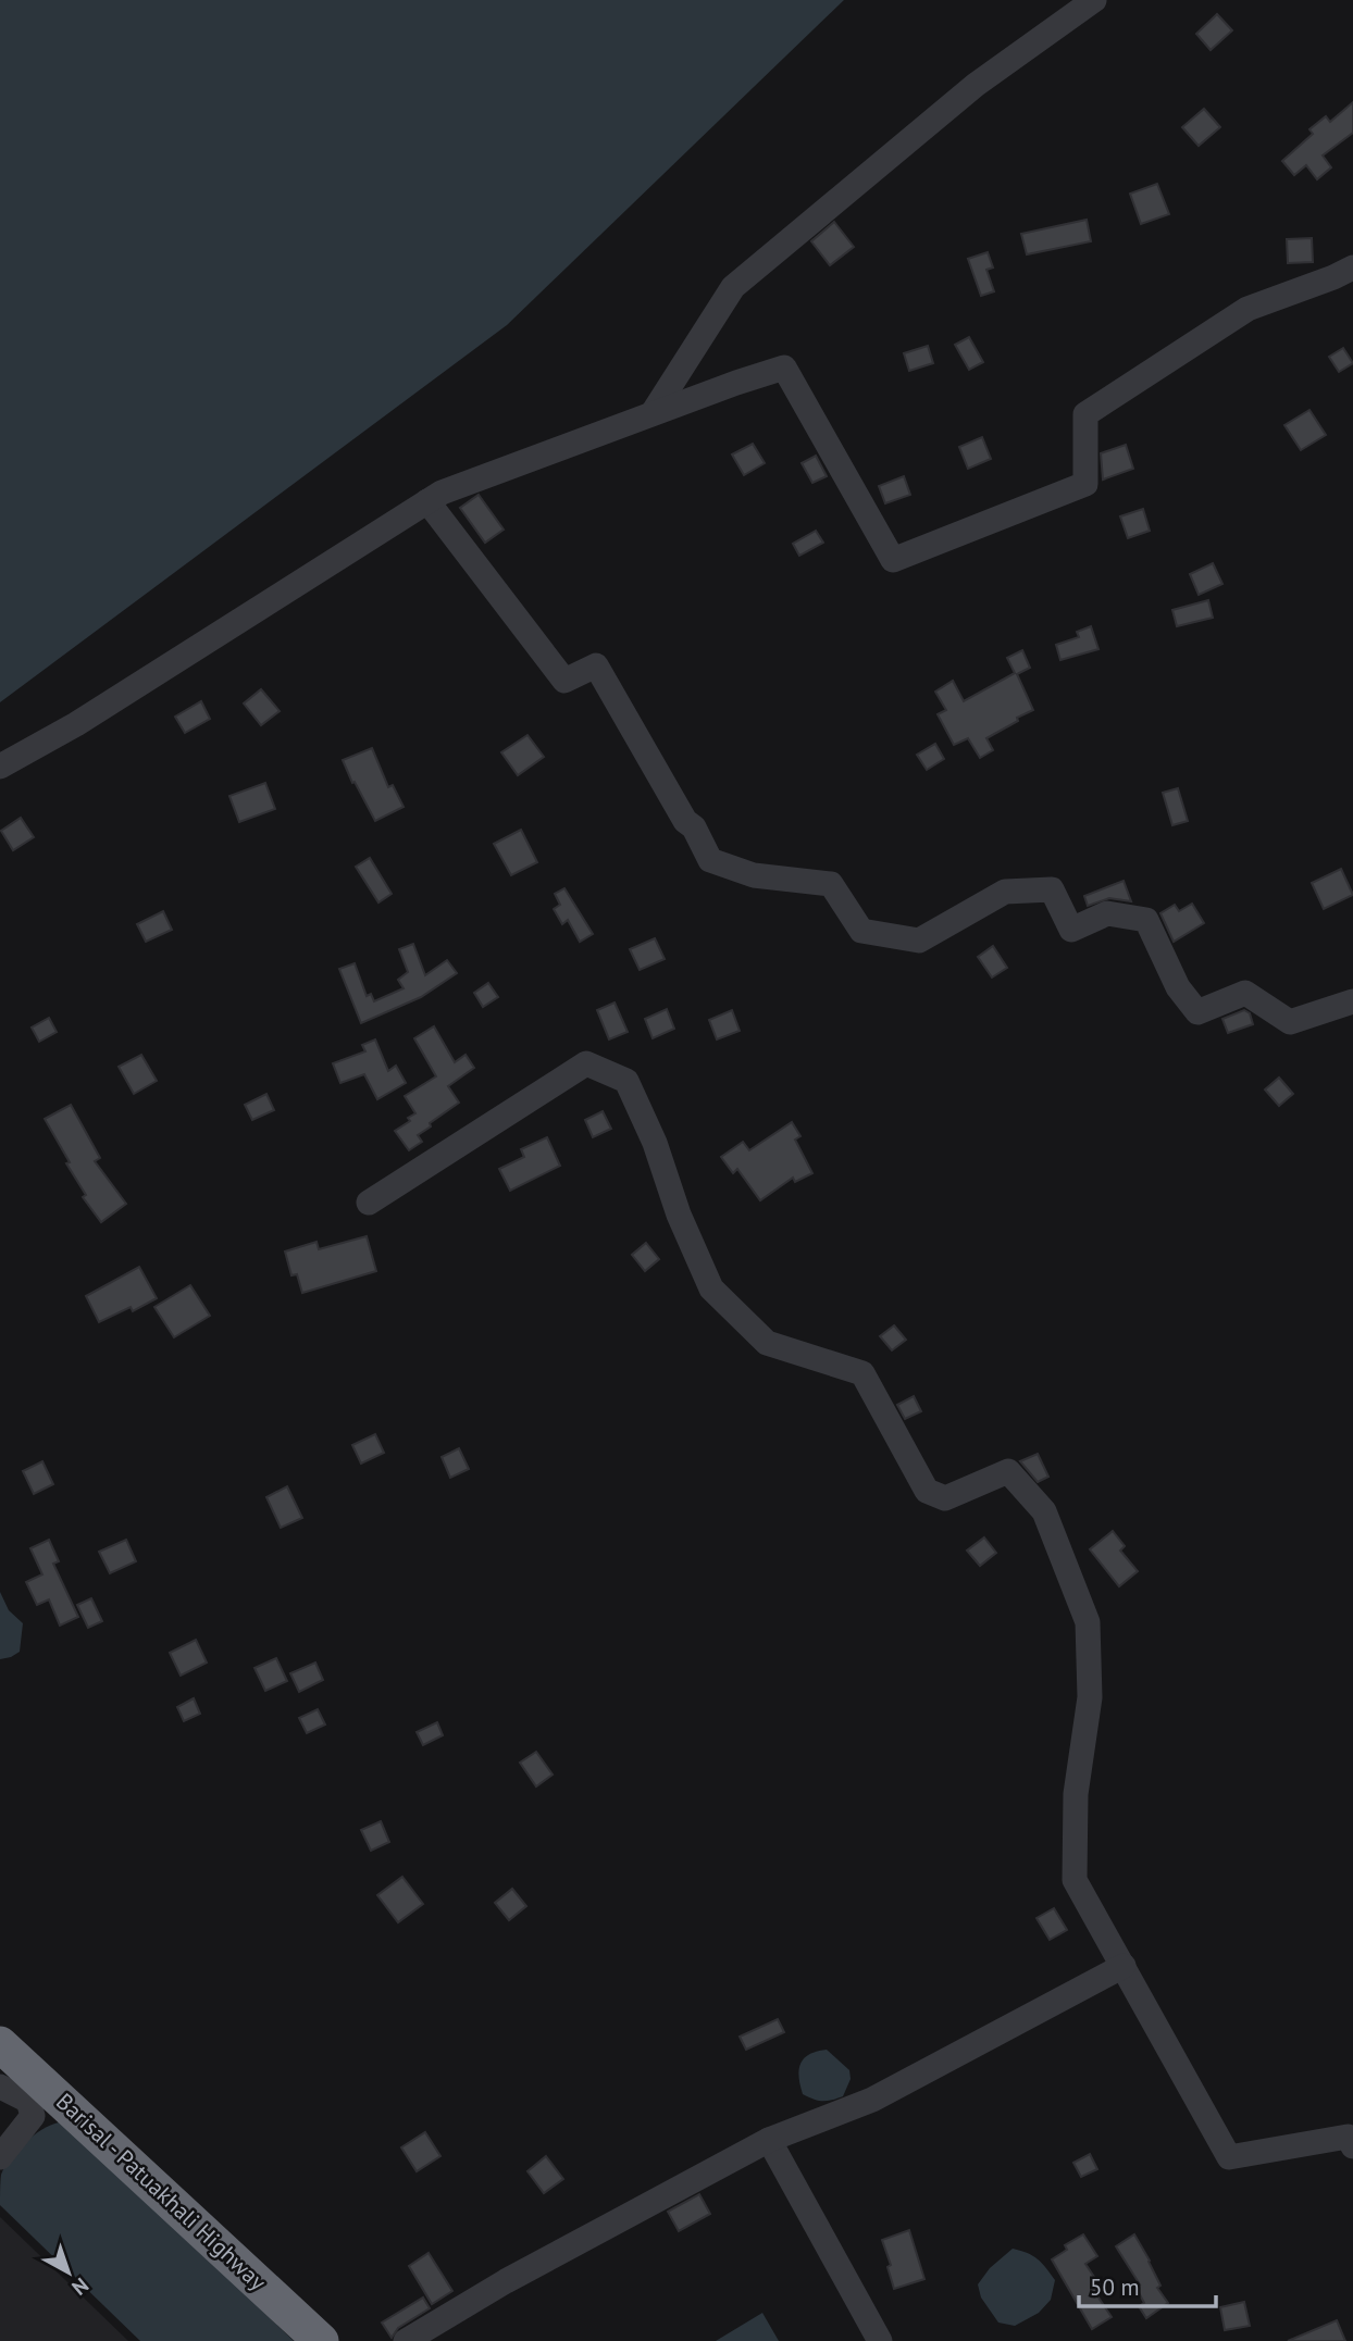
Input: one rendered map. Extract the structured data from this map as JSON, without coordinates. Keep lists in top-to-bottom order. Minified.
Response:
{"streets":{"highway":["Barisal - Patuakhali Highway"]},"scale_bar":"50 m","north":"bottom right"}
